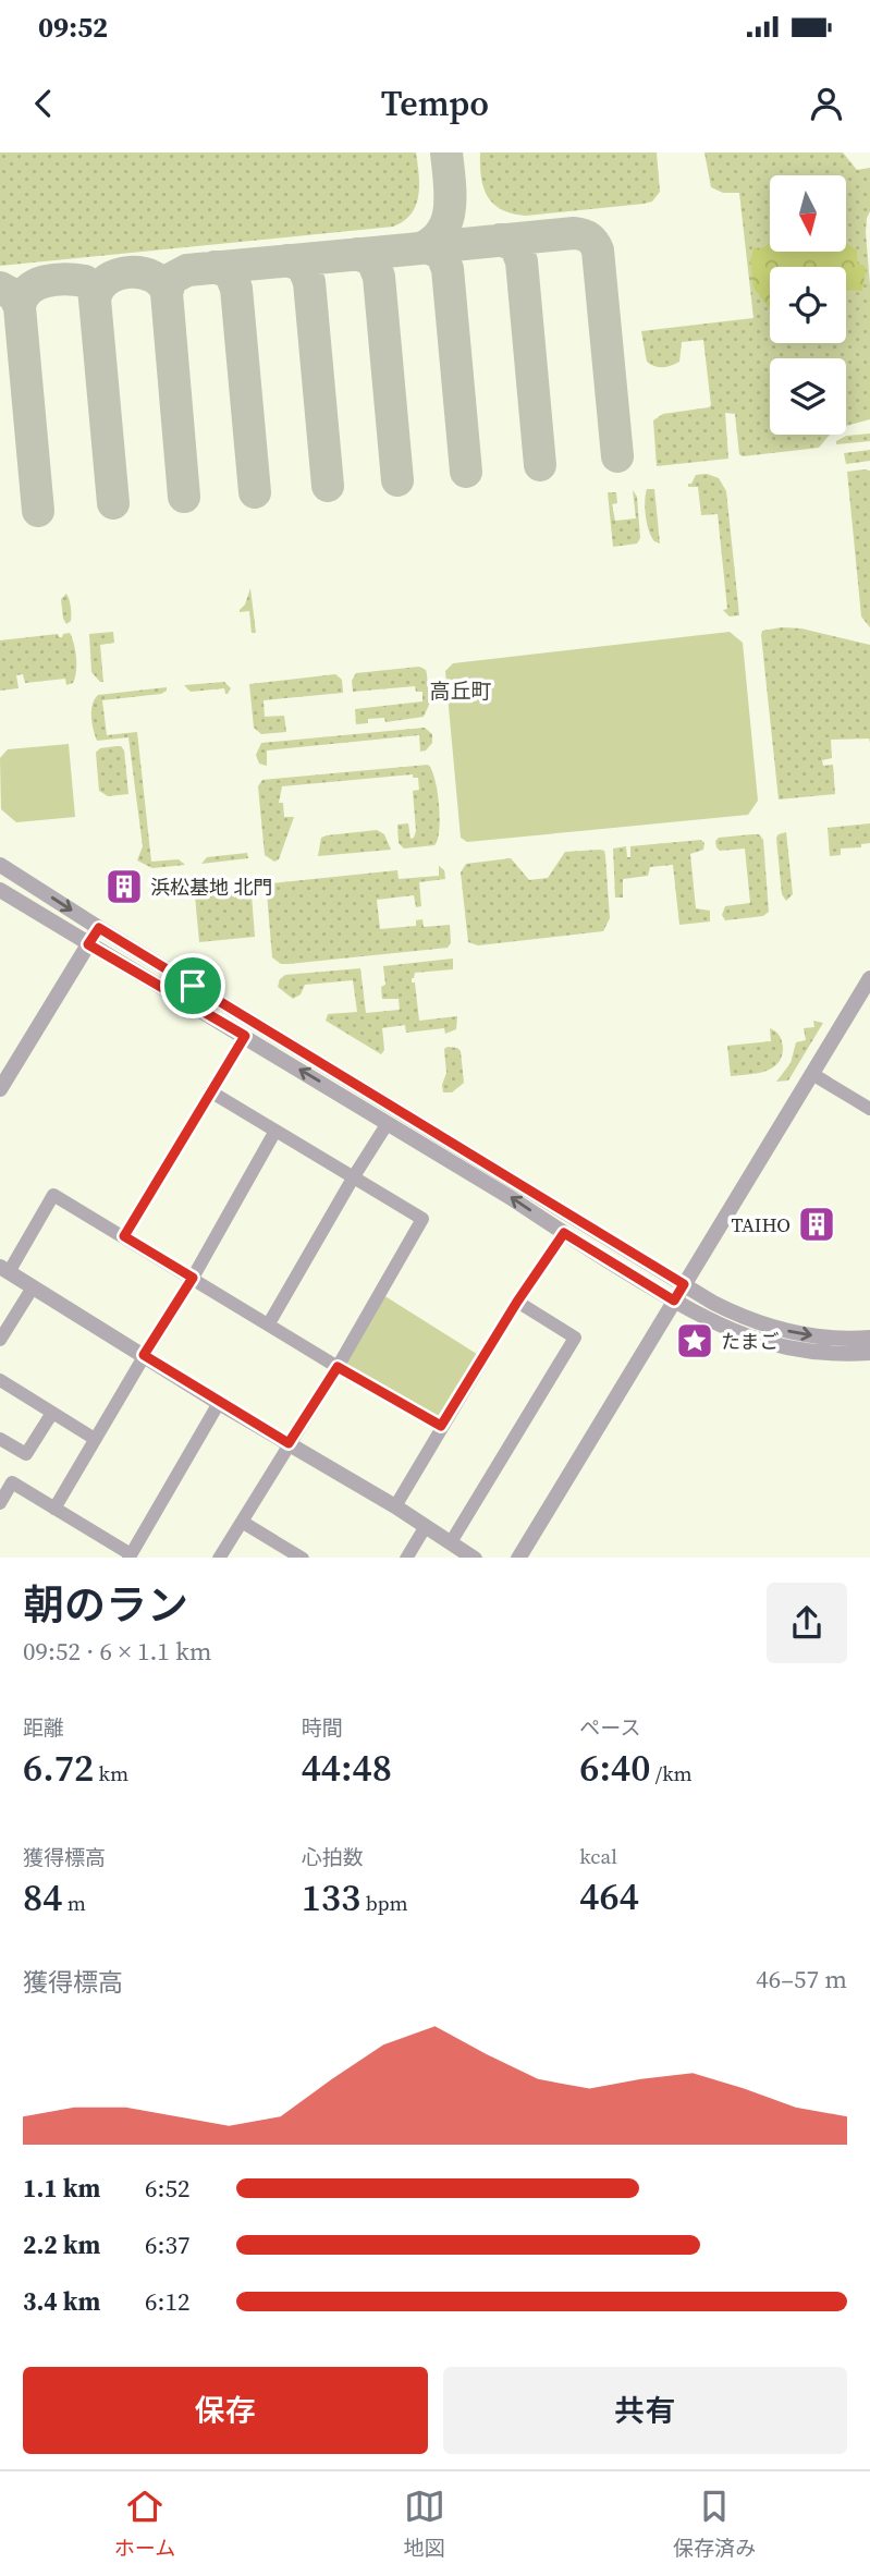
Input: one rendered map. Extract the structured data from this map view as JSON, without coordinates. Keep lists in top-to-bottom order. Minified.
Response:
{"districts":["高丘町"],"places":{"building":["浜松基地 北門","TAIHO"],"place":["たまご"]},"north":"bottom","page":{"status":"09:52","header":"Tempo","heading":["朝のラン","09:52 · 6 × 1.1 km"],"stats":[["距離","6.72 km"],["時間","44:48"],["ペース","6:40 /km"],["獲得標高","84 m"],["心拍数","133 bpm"],["kcal","464"]],"chart":["獲得標高","46–57 m"],"list":[{"name":"1.1 km","note":"6:52"},{"name":"2.2 km","note":"6:37"},{"name":"3.4 km","note":"6:12"}],"buttons":["保存","共有"],"tabs":["ホーム","地図","保存済み"]}}
